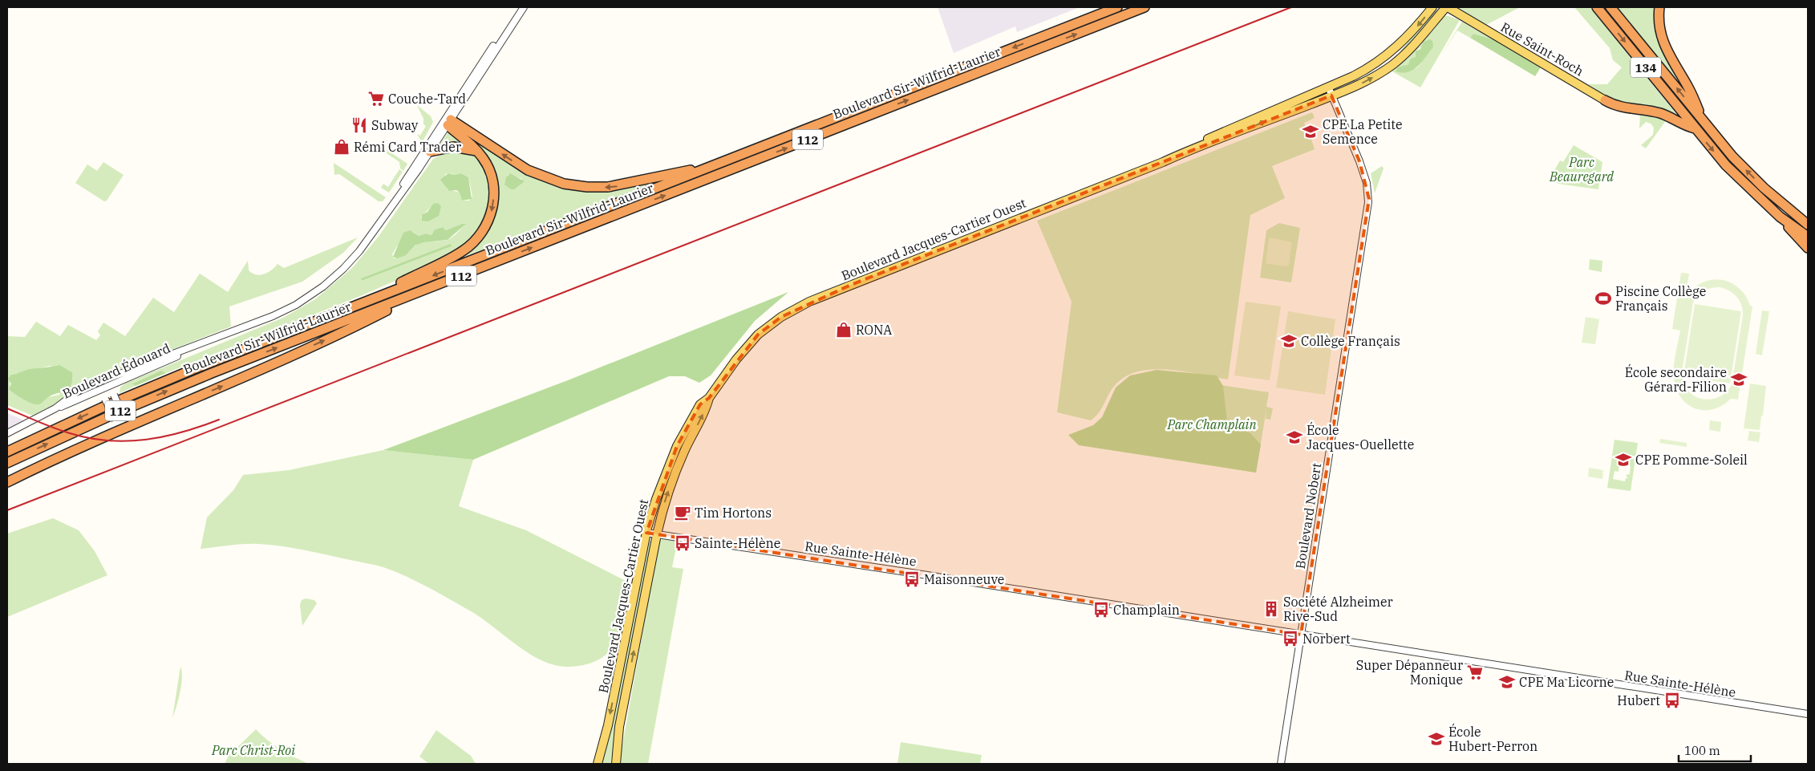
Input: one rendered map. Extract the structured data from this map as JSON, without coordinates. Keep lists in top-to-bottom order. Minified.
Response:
{"streets":{"highway":["134","Boulevard Sir-Wilfrid-Laurier","112"],"main road":["Rue Saint-Roch","Boulevard Jacques-Cartier Ouest"],"street":["Boulevard Édouard","Boulevard Nobert","Rue Sainte-Hélène"]},"crossings":[["Rue Saint-Roch","Boulevard Jacques-Cartier Ouest"],["Boulevard Jacques-Cartier Ouest","Boulevard Nobert"],["Boulevard Jacques-Cartier Ouest","Rue Sainte-Hélène"],["Boulevard Nobert","Rue Sainte-Hélène"]],"parks":["Parc Beauregard","Parc Champlain","Parc Christ-Roi"],"places":{"supermarket":["Couche-Tard","Super Dépanneur Monique"],"restaurant":["Subway"],"school or university":["CPE La Petite Semence","Collège Français","École secondaire Gérard-Filion","École Jacques-Ouellette","CPE Pomme-Soleil","CPE Ma Licorne","École Hubert-Perron"],"shop":["Rémi Card Trader","RONA"],"sports":["Piscine Collège Français"],"cafe":["Tim Hortons"],"bus stop":["Sainte-Hélène","Maisonneuve","Champlain","Norbert","Hubert"],"building":["Société Alzheimer Rive-Sud"]},"scale_bar":"100 m"}
